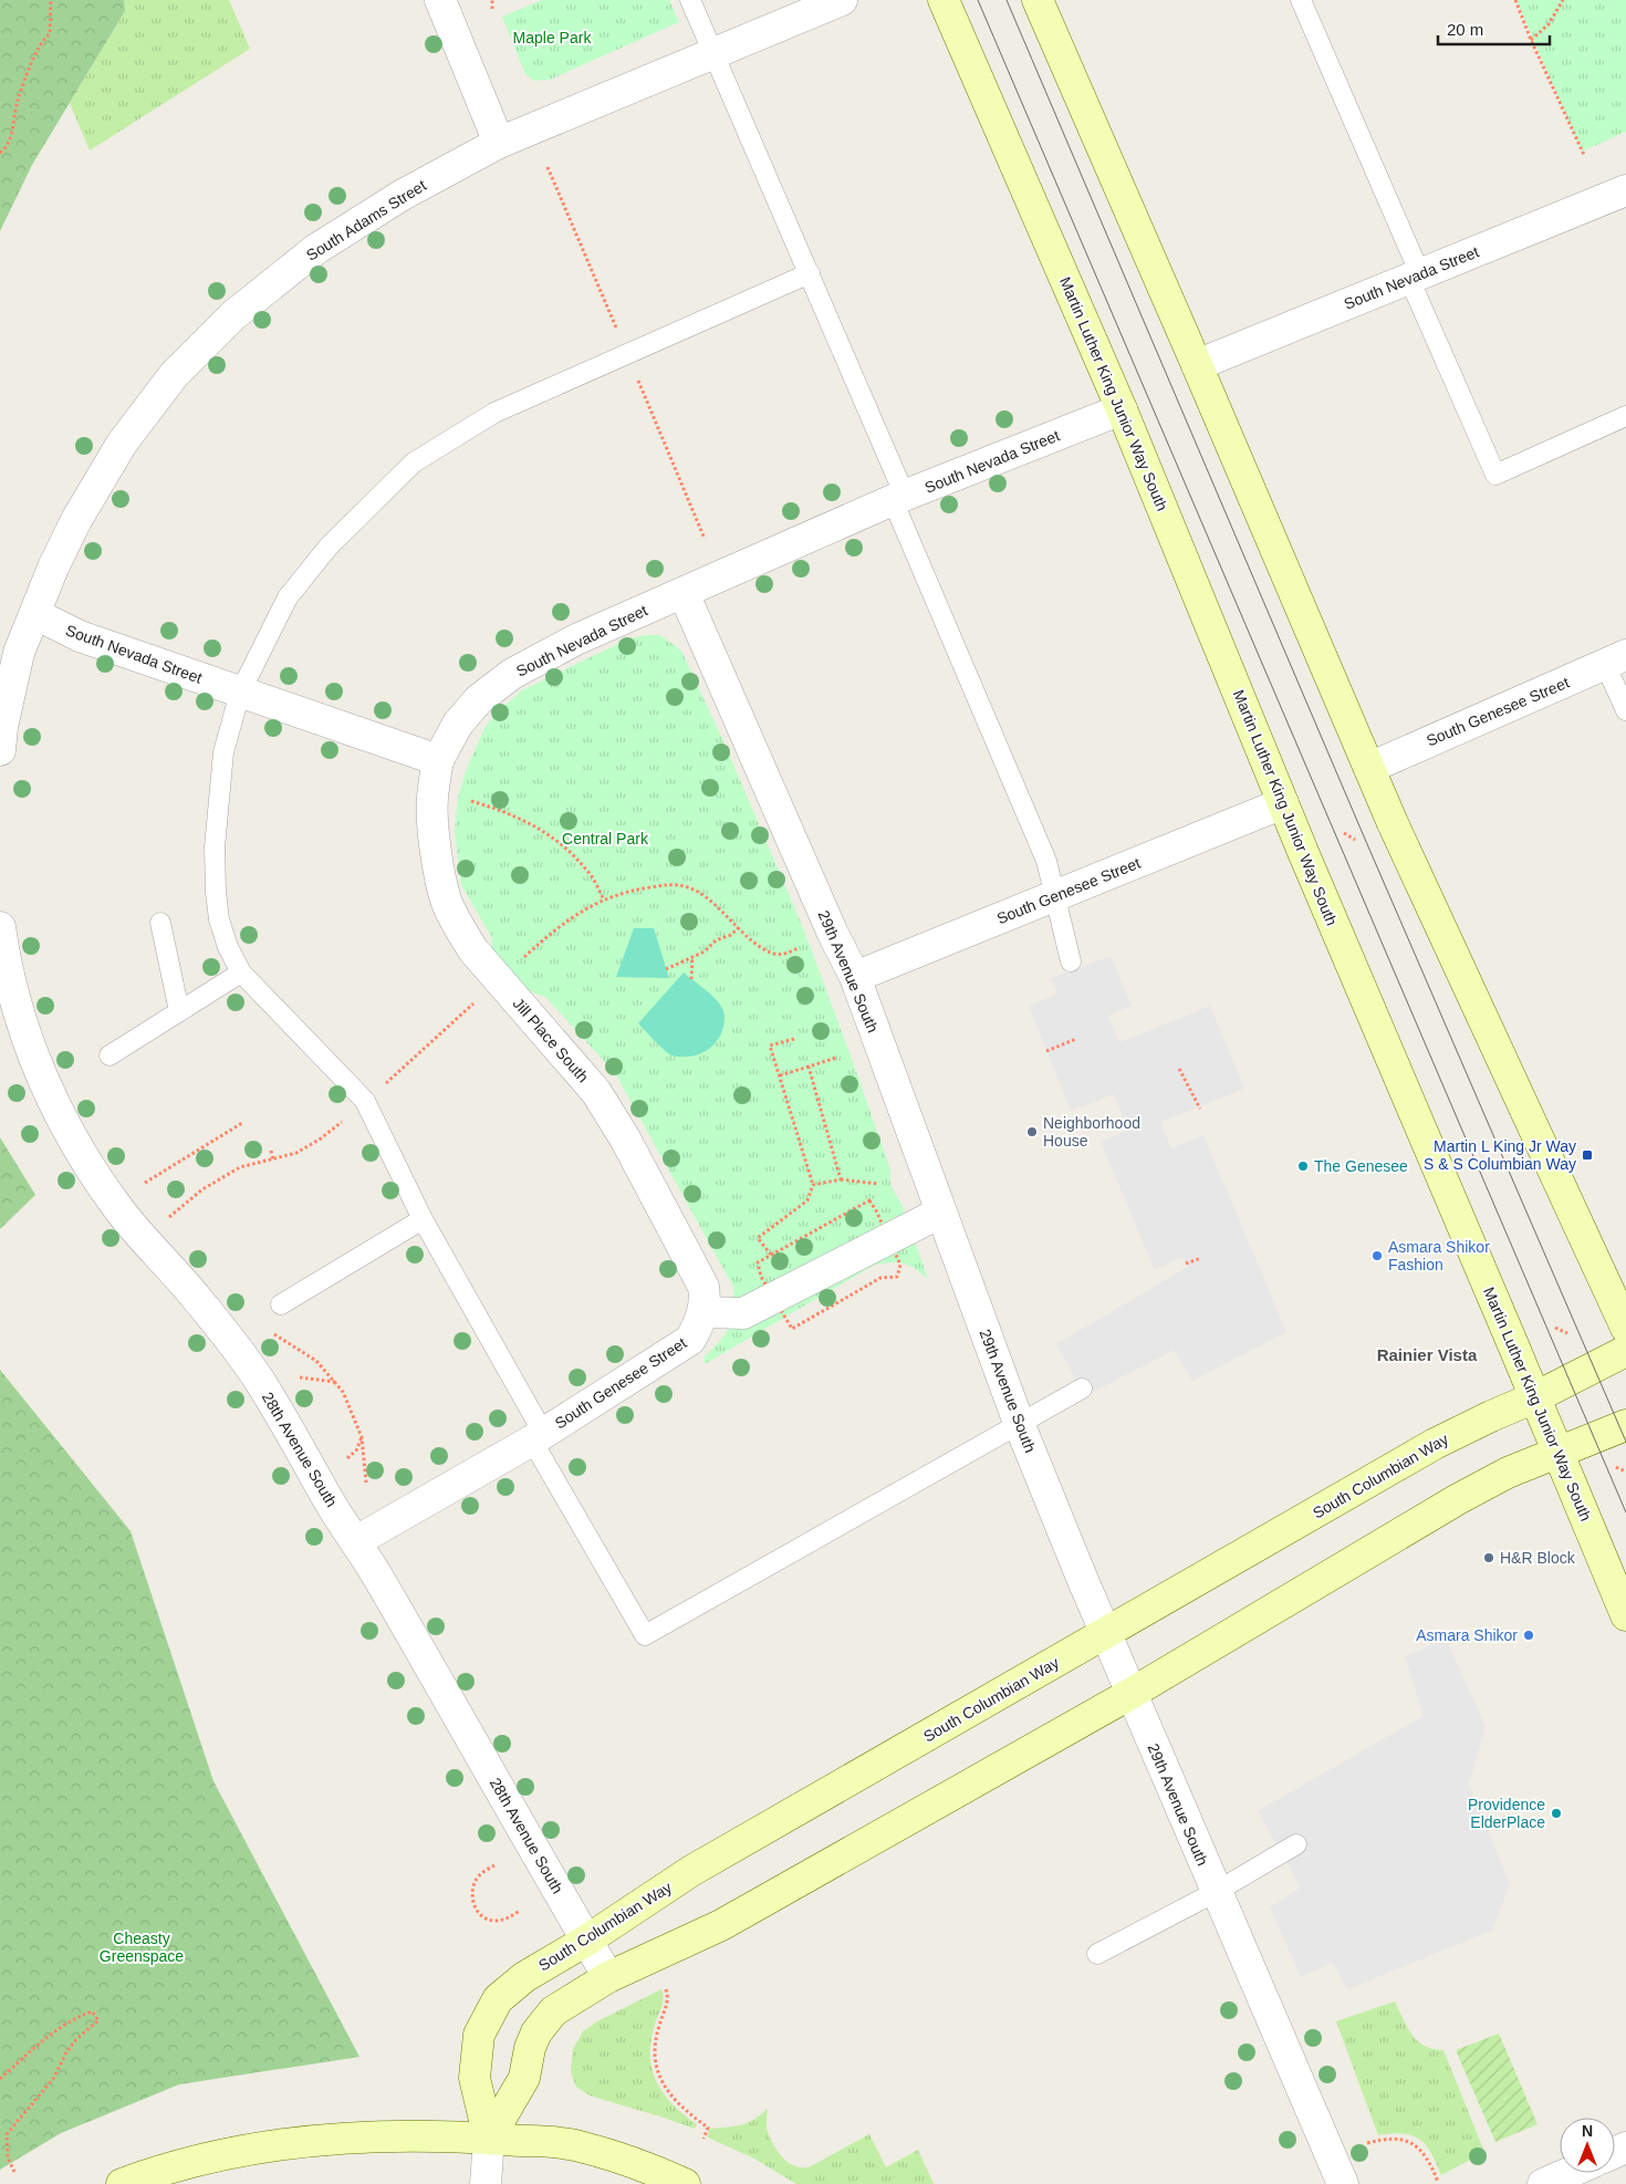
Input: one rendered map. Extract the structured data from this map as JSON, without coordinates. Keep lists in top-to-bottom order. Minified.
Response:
{"streets":{"main road":["Martin Luther King Junior Way South","South Columbian Way"],"street":["South Adams Street","South Nevada Street","South Genesee Street","29th Avenue South","Jill Place South","28th Avenue South"]},"crossings":[["South Adams Street","South Nevada Street"],["South Nevada Street","Martin Luther King Junior Way South"],["South Nevada Street","29th Avenue South"],["South Nevada Street","Jill Place South"],["Martin Luther King Junior Way South","South Genesee Street"],["Martin Luther King Junior Way South","South Columbian Way"],["South Genesee Street","29th Avenue South"],["South Genesee Street","Jill Place South"],["South Genesee Street","28th Avenue South"],["29th Avenue South","South Columbian Way"],["28th Avenue South","South Columbian Way"]],"districts":["Rainier Vista"],"parks":["Maple Park","Central Park","Cheasty Greenspace"],"places":{"other":["Neighborhood House","The Genesee","Asmara Shikor Fashion","H&R Block","Asmara Shikor","Providence ElderPlace"],"transit":["Martin L King Jr Way S & S Columbian Way"]},"scale_bar":"20 m","north":"top"}
